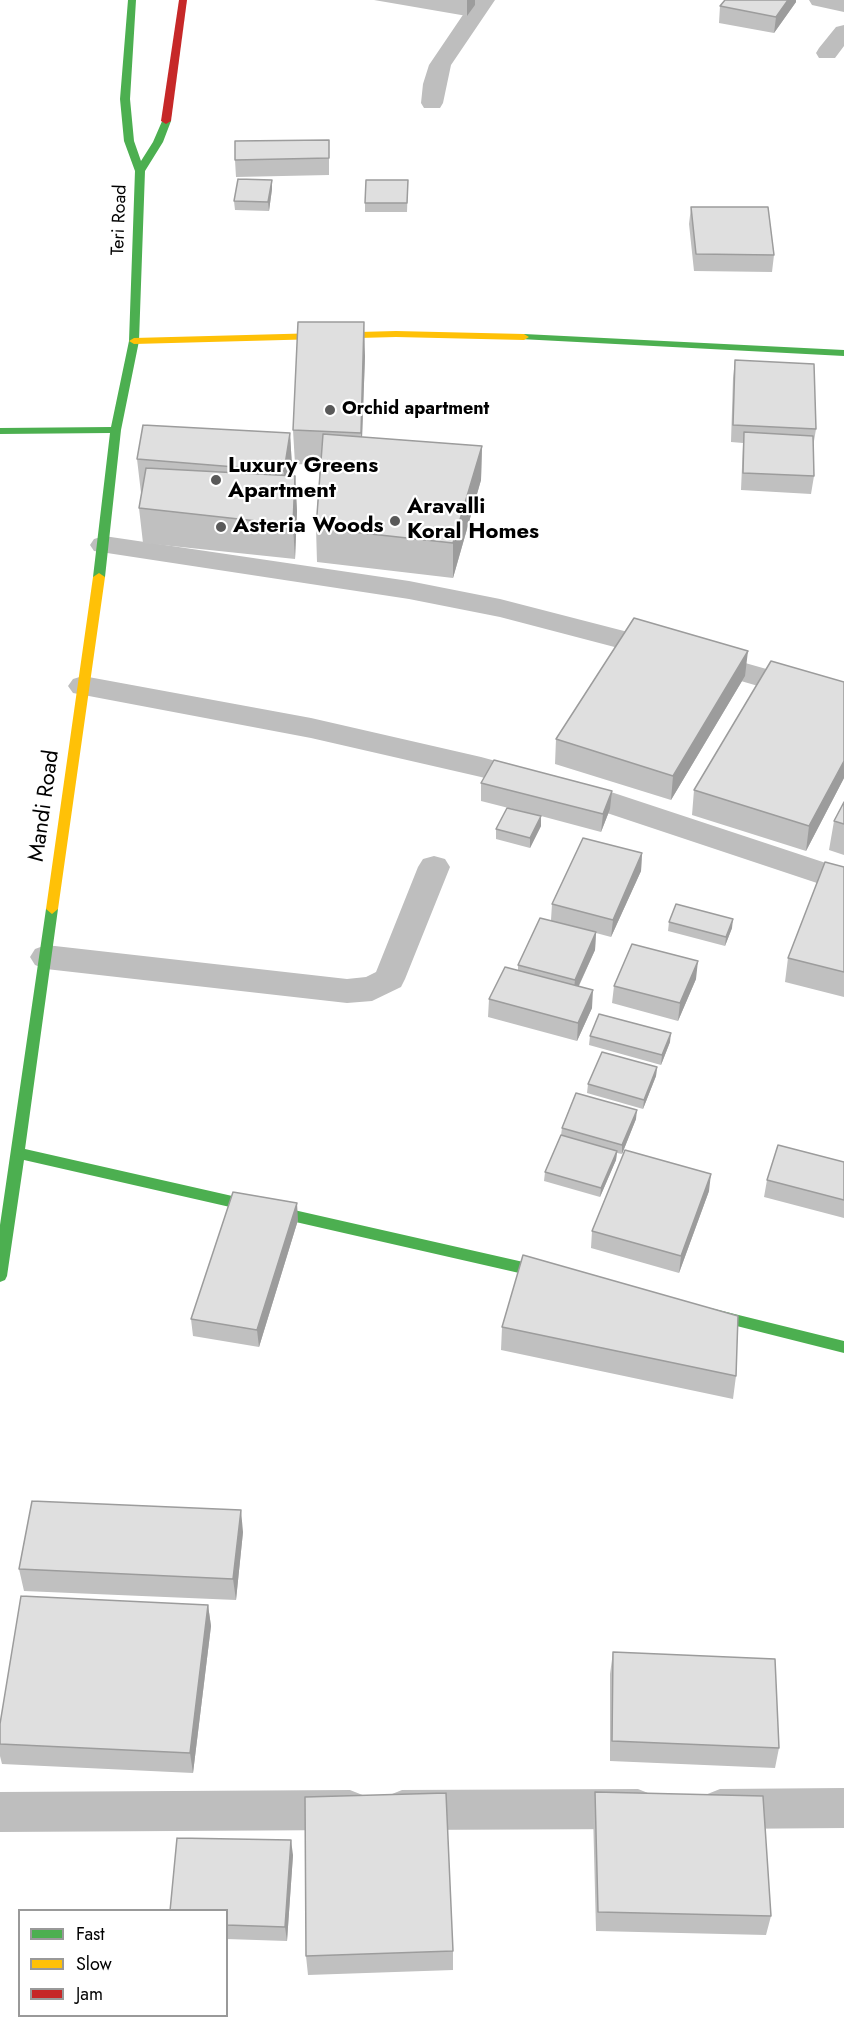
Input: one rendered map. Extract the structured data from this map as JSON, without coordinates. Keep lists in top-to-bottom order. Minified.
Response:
{"streets":{"street":["Teri Road","Mandi Road"]},"crossings":[["Teri Road","Mandi Road"]],"places":["Orchid apartment","Luxury Greens Apartment","Aravalli Koral Homes","Asteria Woods"],"legend":["Fast","Slow","Jam"]}
